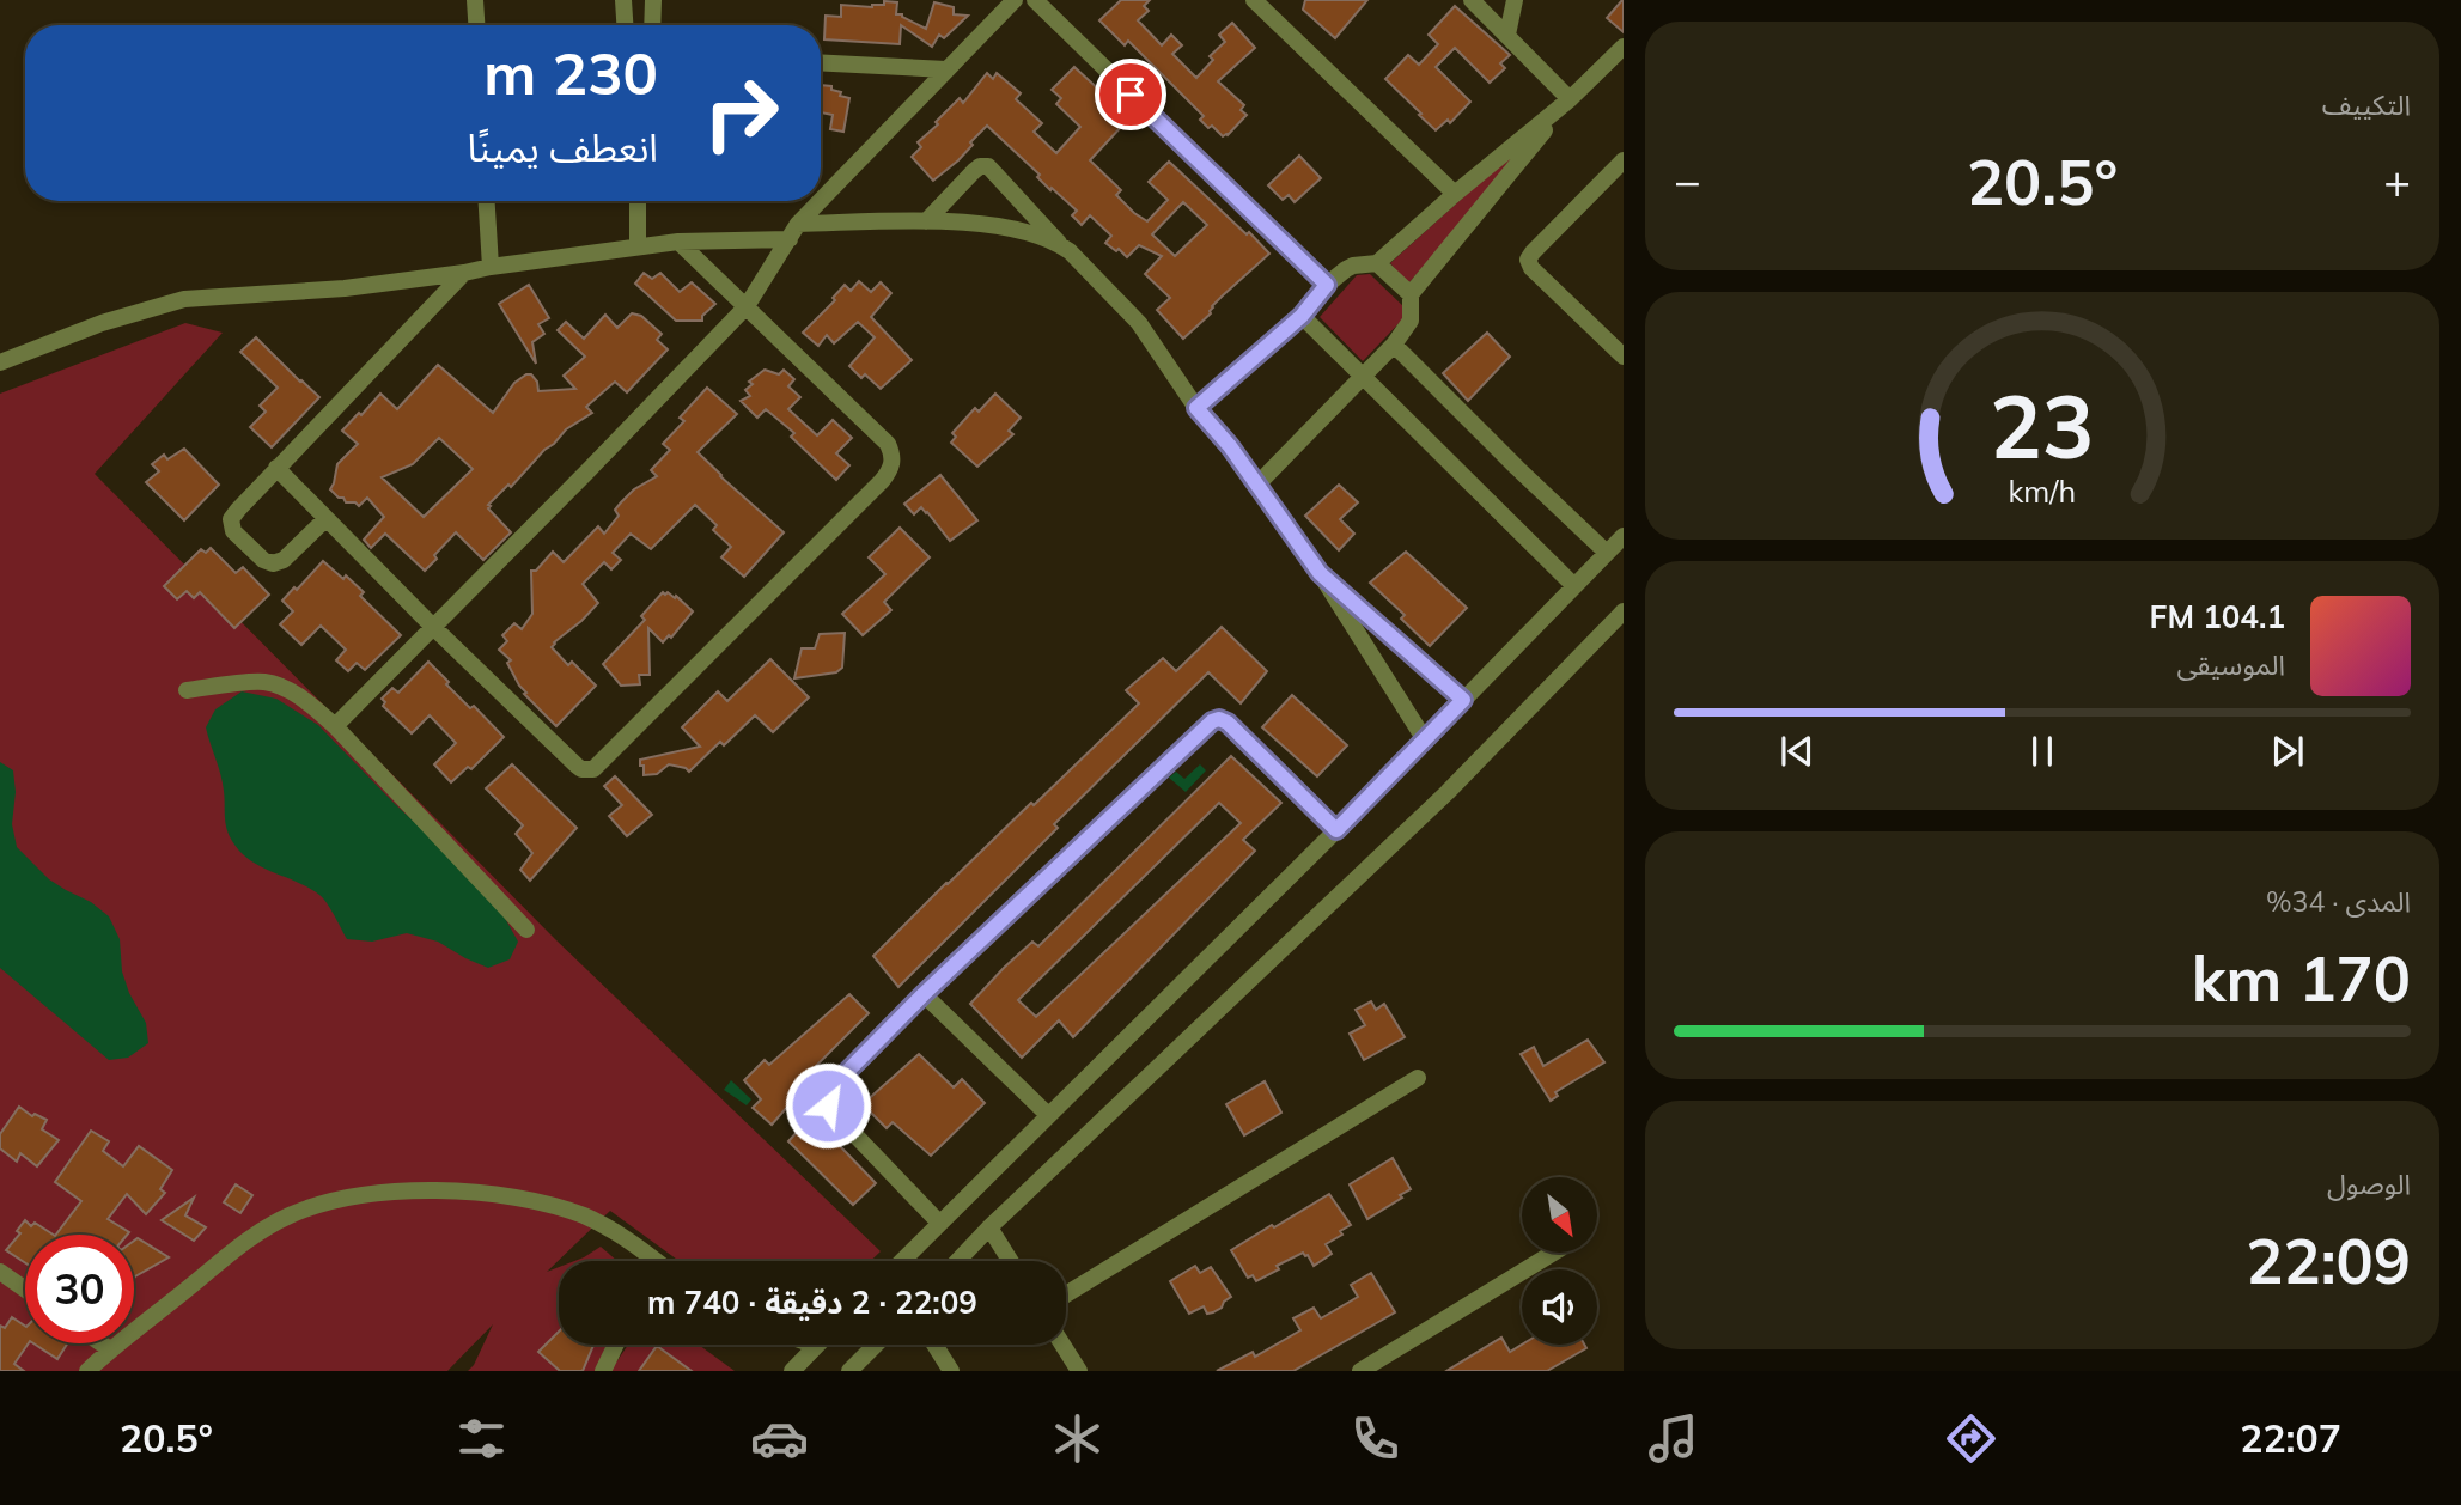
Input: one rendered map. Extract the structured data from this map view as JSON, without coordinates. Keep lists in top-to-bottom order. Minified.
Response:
{"north":"bottom right","page":{"tile":["التكييف",["المدى · 34%","170 km"],["الوصول","22:09"]],"turn":["230 m","انعطف يمينًا"],"heat":["−","20.5°","+"],"song":["104.1 FM","الموسيقى"],"limit":"30","trip":"22:09 · 2 دقيقة · 740 m","tabs":["22:07","20.5°"],"gauge":["23","km/h"]}}
